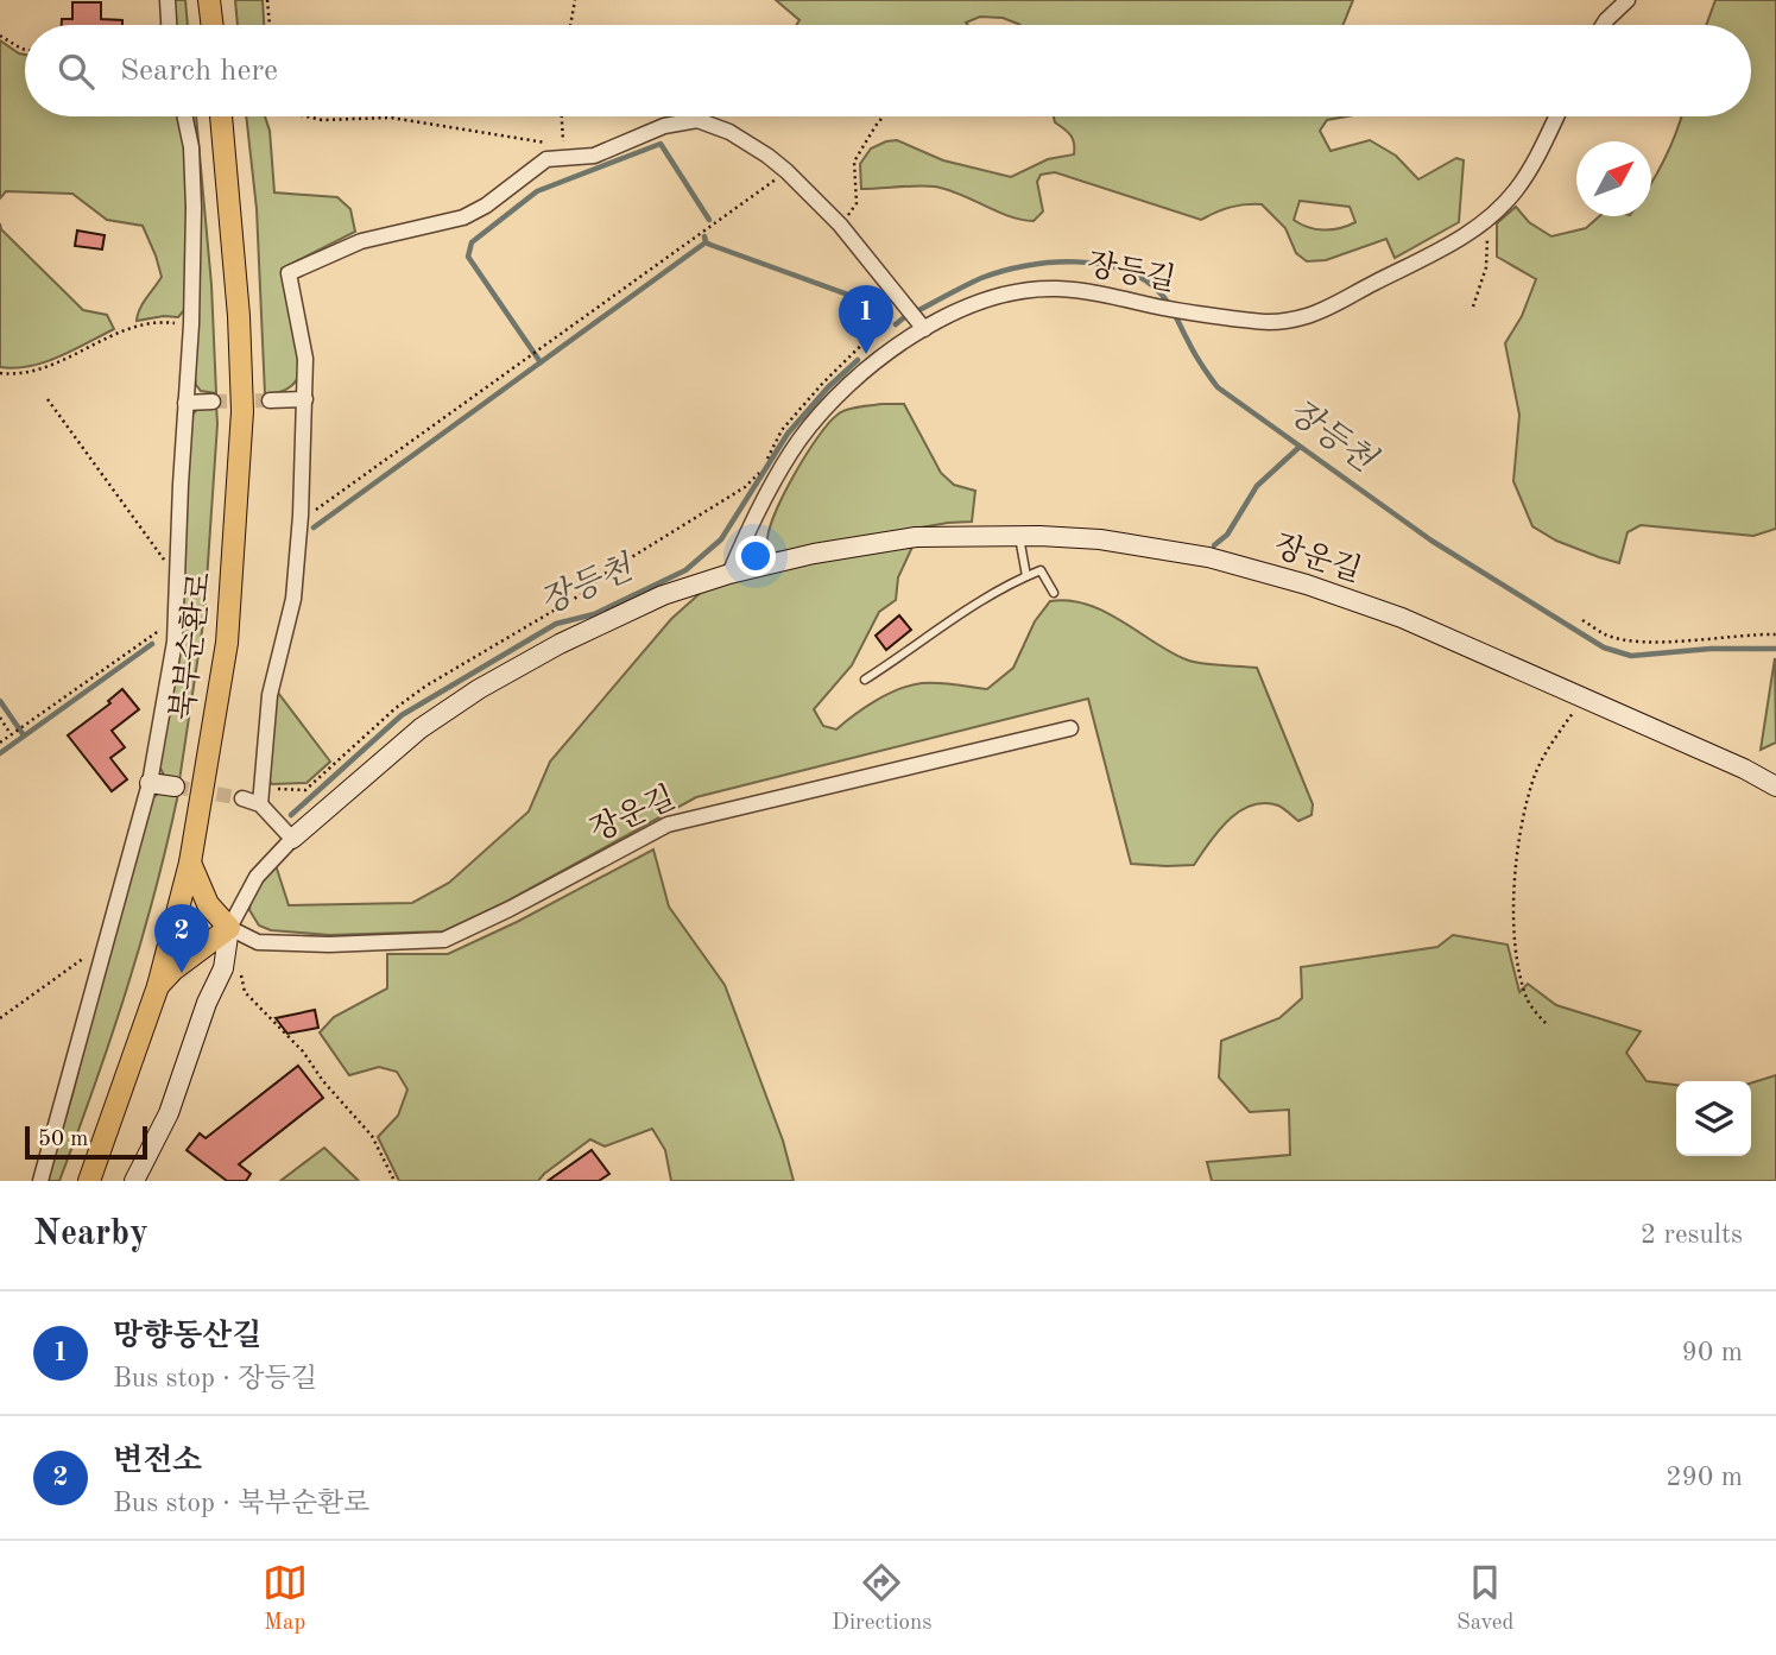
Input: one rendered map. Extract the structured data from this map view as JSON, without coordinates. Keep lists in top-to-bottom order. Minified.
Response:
{"streets":{"main road":["북부순환로"],"street":["장등길","장운길"]},"crossings":[["장등길","장운길"]],"water":["장등천"],"scale_bar":"50 m","north":"top right","page":{"search":"Search here","pins":["1","2"],"scale":"50 m","heading":["Nearby","2 results"],"list":[{"mark":"1","name":"망향동산길","note":"Bus stop · 장등길","value":"90 m"},{"mark":"2","name":"변전소","note":"Bus stop · 북부순환로","value":"290 m"}],"nav":["Map","Directions","Saved"]}}
